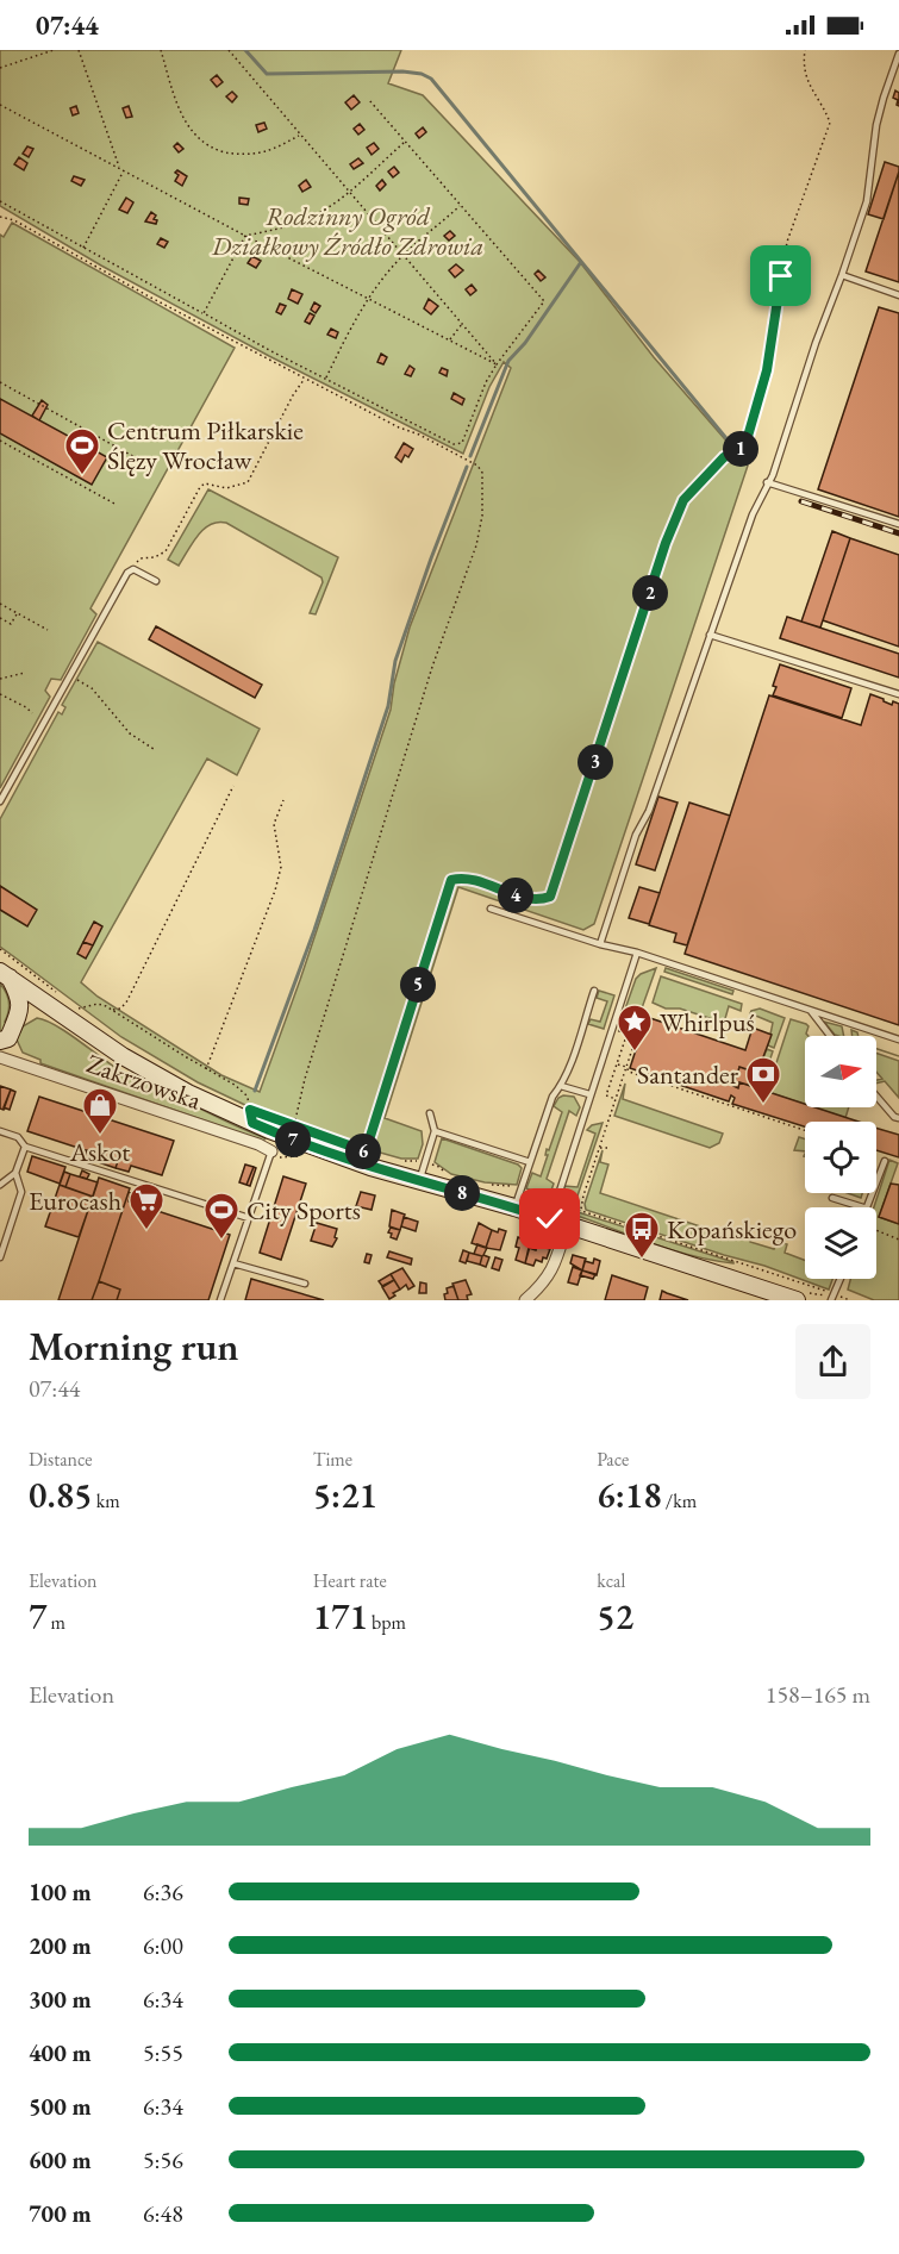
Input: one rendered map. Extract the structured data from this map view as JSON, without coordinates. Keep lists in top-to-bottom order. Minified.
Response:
{"streets":{"street":["Zakrzowska"]},"parks":["Rodzinny Ogród Działkowy Źródło Zdrowia"],"places":{"sports":["Centrum Piłkarskie Ślęzy Wrocław","City Sports"],"place":["Whirlpuś"],"bank":["Santander"],"shop":["Askot"],"supermarket":["Eurocash"],"bus stop":["Kopańskiego"]},"north":"right","page":{"status":"07:44","pins":["1","2","3","4","5","7","6","8"],"heading":["Morning run","07:44"],"stats":[["Distance","0.85 km"],["Time","5:21"],["Pace","6:18 /km"],["Elevation","7 m"],["Heart rate","171 bpm"],["kcal","52"]],"chart":["Elevation","158–165 m"],"list":[{"name":"100 m","note":"6:36"},{"name":"200 m","note":"6:00"},{"name":"300 m","note":"6:34"},{"name":"400 m","note":"5:55"},{"name":"500 m","note":"6:34"},{"name":"600 m","note":"5:56"},{"name":"700 m","note":"6:48"}]}}
